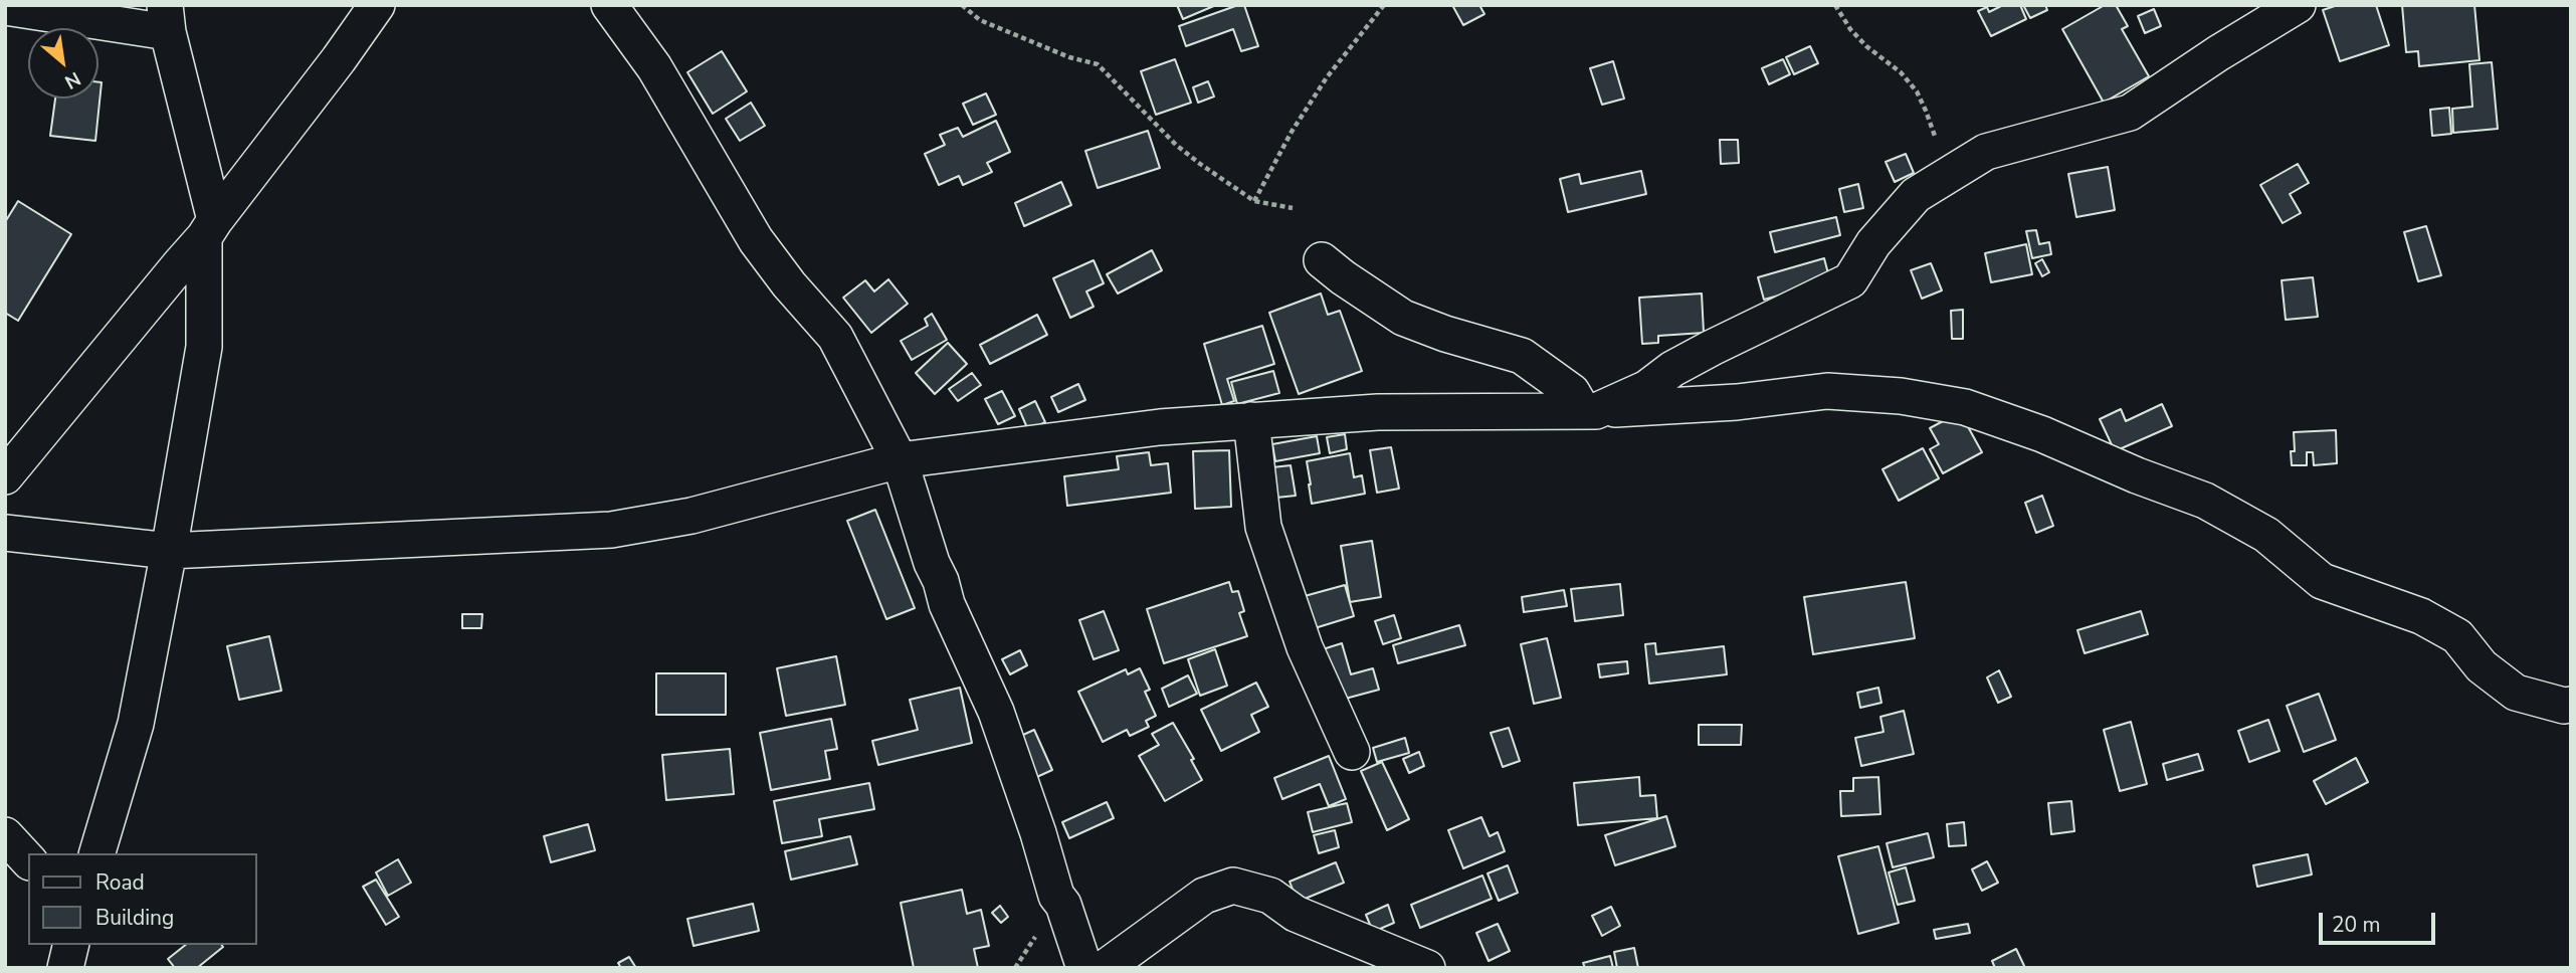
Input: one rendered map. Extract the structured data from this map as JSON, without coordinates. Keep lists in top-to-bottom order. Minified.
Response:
{"legend":["Road","Building"],"scale_bar":"20 m","north":"bottom right"}
